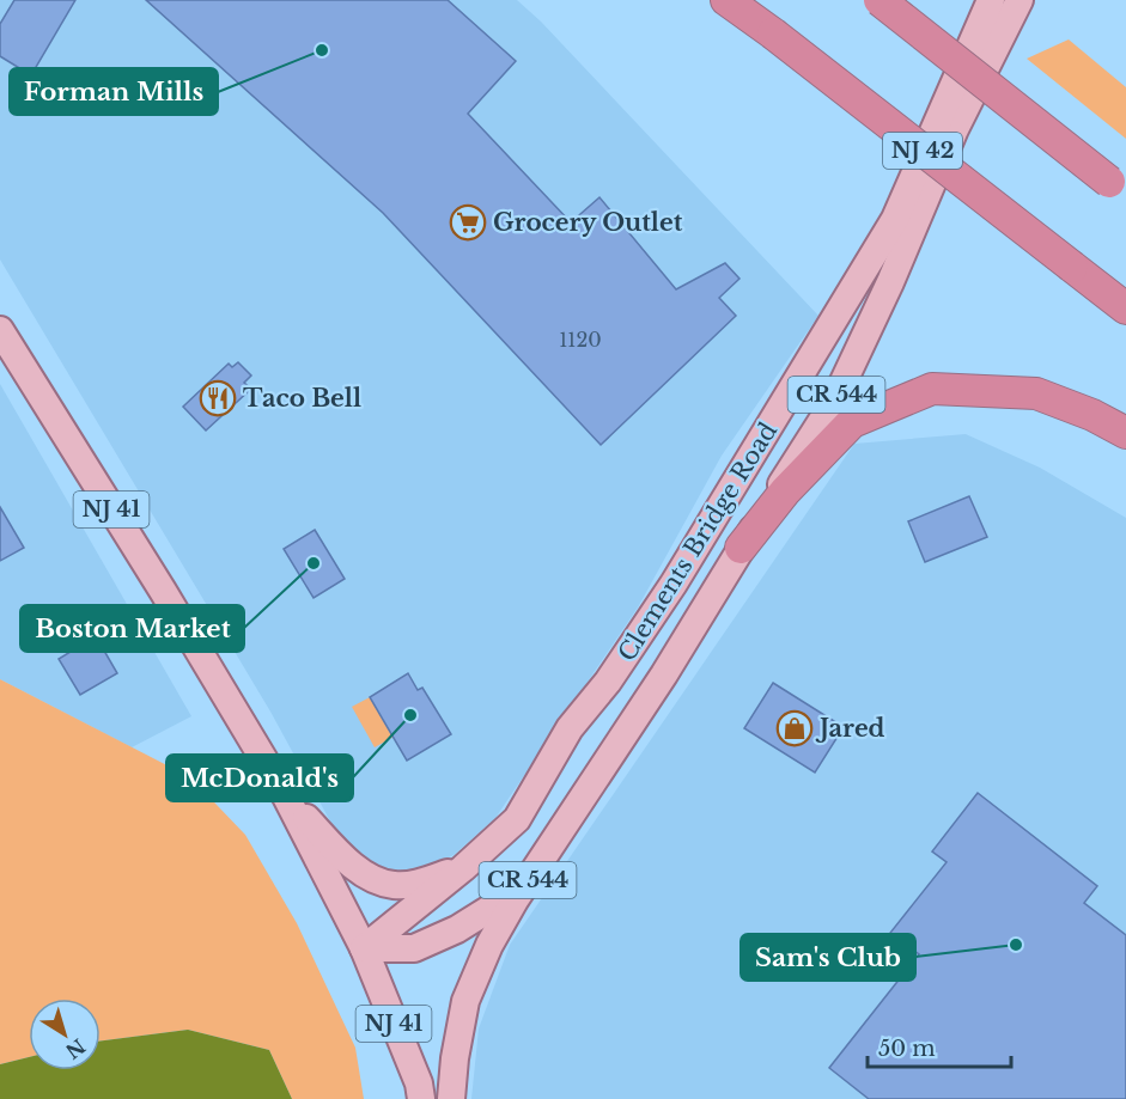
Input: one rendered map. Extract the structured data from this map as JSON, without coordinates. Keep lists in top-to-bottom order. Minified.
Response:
{"streets":{"highway":["NJ 42"],"main road":["CR 544","NJ 41","Clements Bridge Road"]},"crossings":[["NJ 41","Clements Bridge Road"]],"places":{"other":["Forman Mills","Boston Market","McDonald's","Sam's Club"],"supermarket":["Grocery Outlet"],"restaurant":["Taco Bell"],"shop":["Jared"]},"house_numbers":["1120"],"scale_bar":"50 m","north":"bottom right"}
